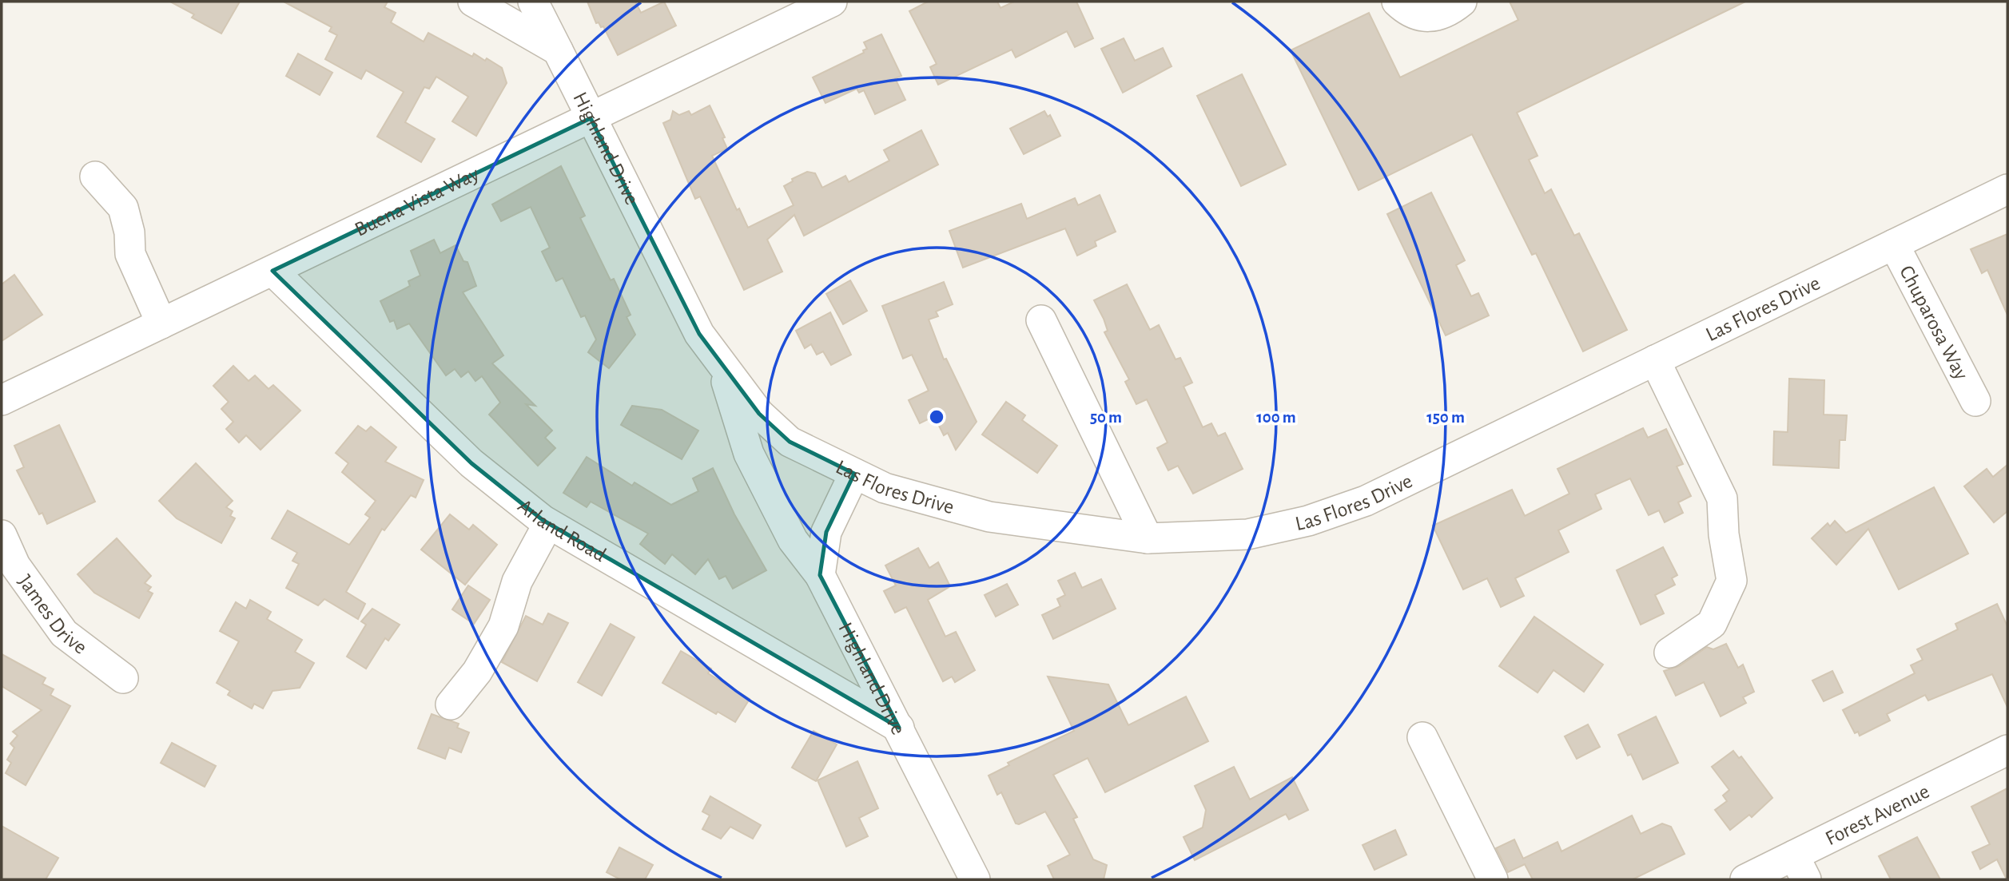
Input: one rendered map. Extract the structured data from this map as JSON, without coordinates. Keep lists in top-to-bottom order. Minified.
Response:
{"streets":{"street":["Highland Drive","Buena Vista Way","Las Flores Drive","Chuparosa Way","Arland Road","James Drive","Forest Avenue"]},"crossings":[["Highland Drive","Buena Vista Way"],["Highland Drive","Las Flores Drive"],["Highland Drive","Arland Road"],["Buena Vista Way","Arland Road"],["Las Flores Drive","Chuparosa Way"]],"rings":["50 m","100 m","150 m"]}
